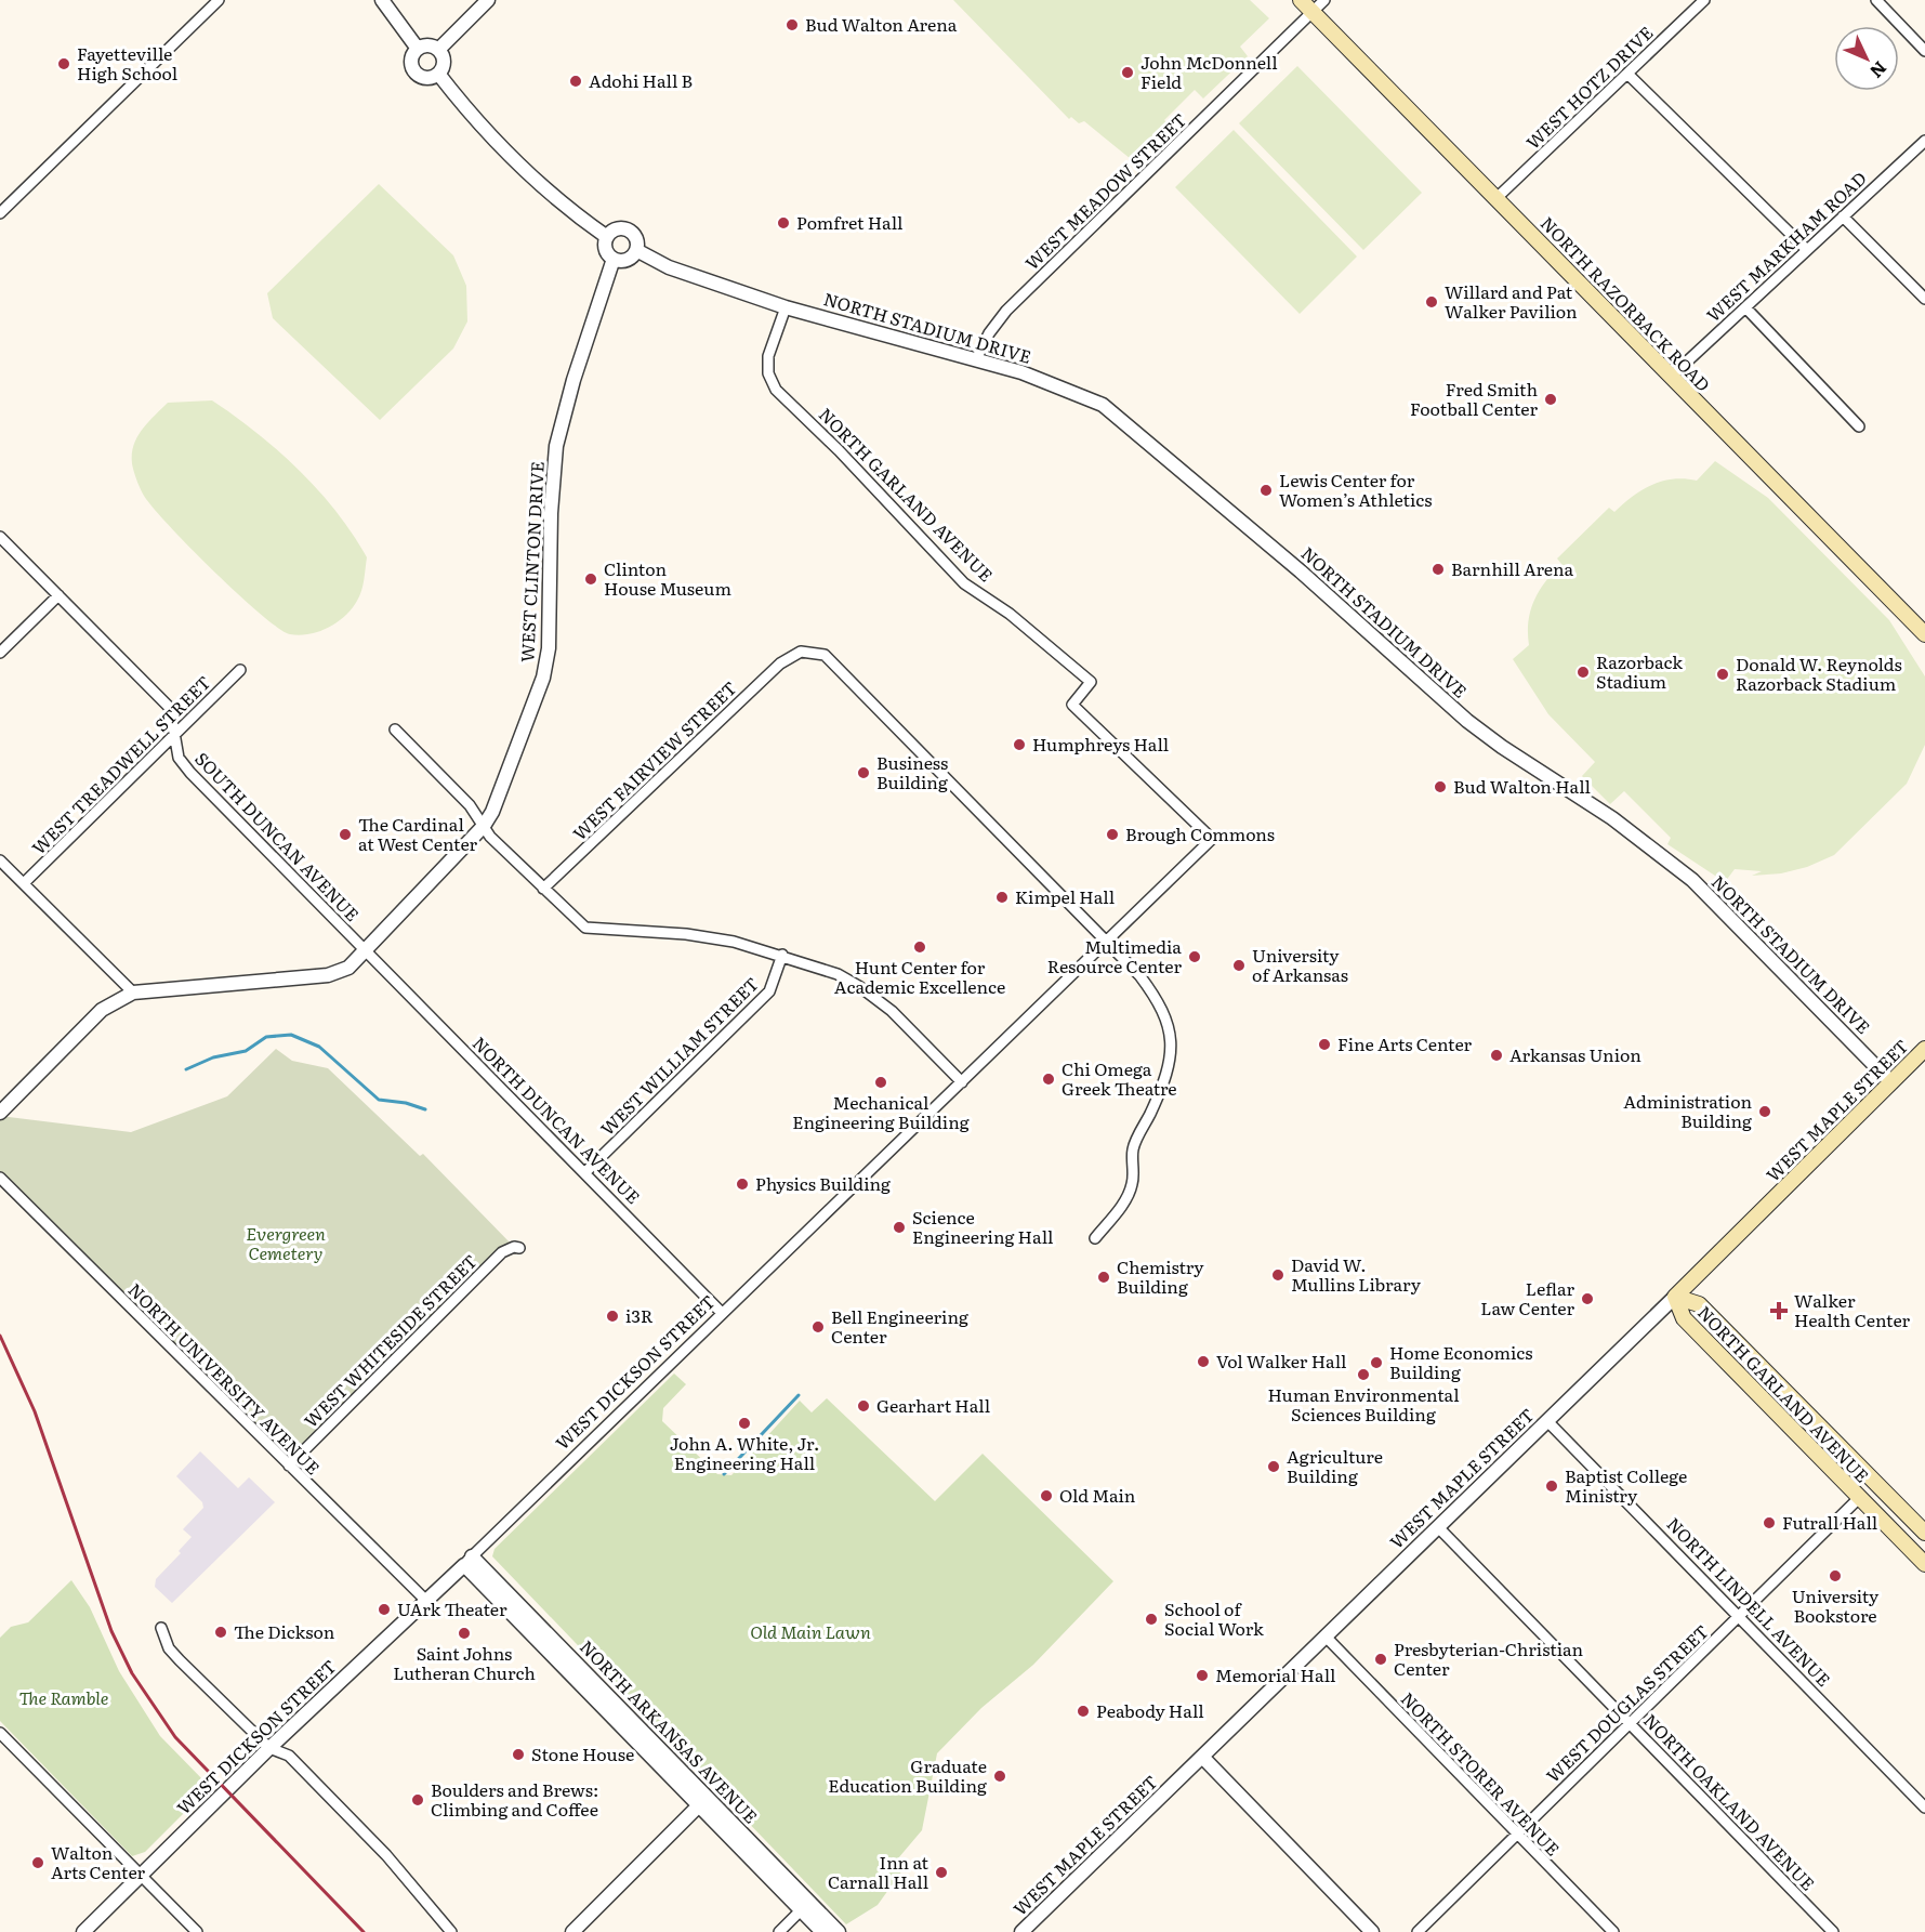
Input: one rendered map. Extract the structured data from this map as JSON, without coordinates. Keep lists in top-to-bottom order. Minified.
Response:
{"streets":{"main road":["NORTH RAZORBACK ROAD","NORTH GARLAND AVENUE","WEST MAPLE STREET"],"street":["WEST HOTZ DRIVE","WEST MEADOW STREET","WEST MARKHAM ROAD","NORTH STADIUM DRIVE","WEST CLINTON DRIVE","WEST FAIRVIEW STREET","WEST TREADWELL STREET","SOUTH DUNCAN AVENUE","WEST WILLIAM STREET","NORTH DUNCAN AVENUE","WEST WHITESIDE STREET","WEST DICKSON STREET","NORTH UNIVERSITY AVENUE","NORTH LINDELL AVENUE","WEST DOUGLAS STREET","NORTH ARKANSAS AVENUE","NORTH STORER AVENUE","NORTH OAKLAND AVENUE"]},"crossings":[["WEST HOTZ DRIVE","NORTH RAZORBACK ROAD"],["WEST MEADOW STREET","NORTH RAZORBACK ROAD"],["WEST MEADOW STREET","NORTH STADIUM DRIVE"],["WEST MARKHAM ROAD","NORTH RAZORBACK ROAD"],["NORTH STADIUM DRIVE","NORTH GARLAND AVENUE"],["NORTH STADIUM DRIVE","WEST CLINTON DRIVE"],["NORTH STADIUM DRIVE","WEST MAPLE STREET"],["NORTH GARLAND AVENUE","WEST MAPLE STREET"],["NORTH GARLAND AVENUE","WEST DICKSON STREET"],["NORTH GARLAND AVENUE","WEST DOUGLAS STREET"],["WEST CLINTON DRIVE","SOUTH DUNCAN AVENUE"],["WEST CLINTON DRIVE","NORTH DUNCAN AVENUE"],["WEST FAIRVIEW STREET","WEST DICKSON STREET"],["WEST TREADWELL STREET","SOUTH DUNCAN AVENUE"],["SOUTH DUNCAN AVENUE","NORTH DUNCAN AVENUE"],["WEST WILLIAM STREET","NORTH DUNCAN AVENUE"],["WEST MAPLE STREET","NORTH LINDELL AVENUE"],["WEST MAPLE STREET","NORTH STORER AVENUE"],["WEST MAPLE STREET","NORTH OAKLAND AVENUE"],["NORTH DUNCAN AVENUE","WEST DICKSON STREET"],["WEST WHITESIDE STREET","NORTH UNIVERSITY AVENUE"],["WEST DICKSON STREET","NORTH UNIVERSITY AVENUE"],["WEST DICKSON STREET","NORTH ARKANSAS AVENUE"],["NORTH LINDELL AVENUE","WEST DOUGLAS STREET"],["WEST DOUGLAS STREET","NORTH STORER AVENUE"],["WEST DOUGLAS STREET","NORTH OAKLAND AVENUE"]],"parks":["Evergreen Cemetery","Old Main Lawn","The Ramble"],"places":{"other":["Bud Walton Arena","Fayetteville High School","John McDonnell Field","Adohi Hall B","Pomfret Hall","Willard and Pat Walker Pavilion","Fred Smith Football Center","Lewis Center for Women’s Athletics","Barnhill Arena","Clinton House Museum","Razorback Stadium","Donald W. Reynolds Razorback Stadium","Humphreys Hall","Business Building","Bud Walton Hall","The Cardinal at West Center","Brough Commons","Kimpel Hall","Hunt Center for Academic Excellence","Multimedia Resource Center","University of Arkansas","Fine Arts Center","Arkansas Union","Chi Omega Greek Theatre","Mechanical Engineering Building","Administration Building","Physics Building","Science Engineering Hall","David W. Mullins Library","Chemistry Building","Leflar Law Center","i3R","Bell Engineering Center","Vol Walker Hall","Home Economics Building","Human Environmental Sciences Building","Gearhart Hall","John A. White, Jr. Engineering Hall","Agriculture Building","Baptist College Ministry","Old Main","Futrall Hall","University Bookstore","UArk Theater","School of Social Work","The Dickson","Saint Johns Lutheran Church","Presbyterian-Christian Center","Memorial Hall","Peabody Hall","Stone House","Graduate Education Building","Boulders and Brews: Climbing and Coffee","Walton Arts Center","Inn at Carnall Hall"],"health":["Walker Health Center"]},"north":"bottom right"}
